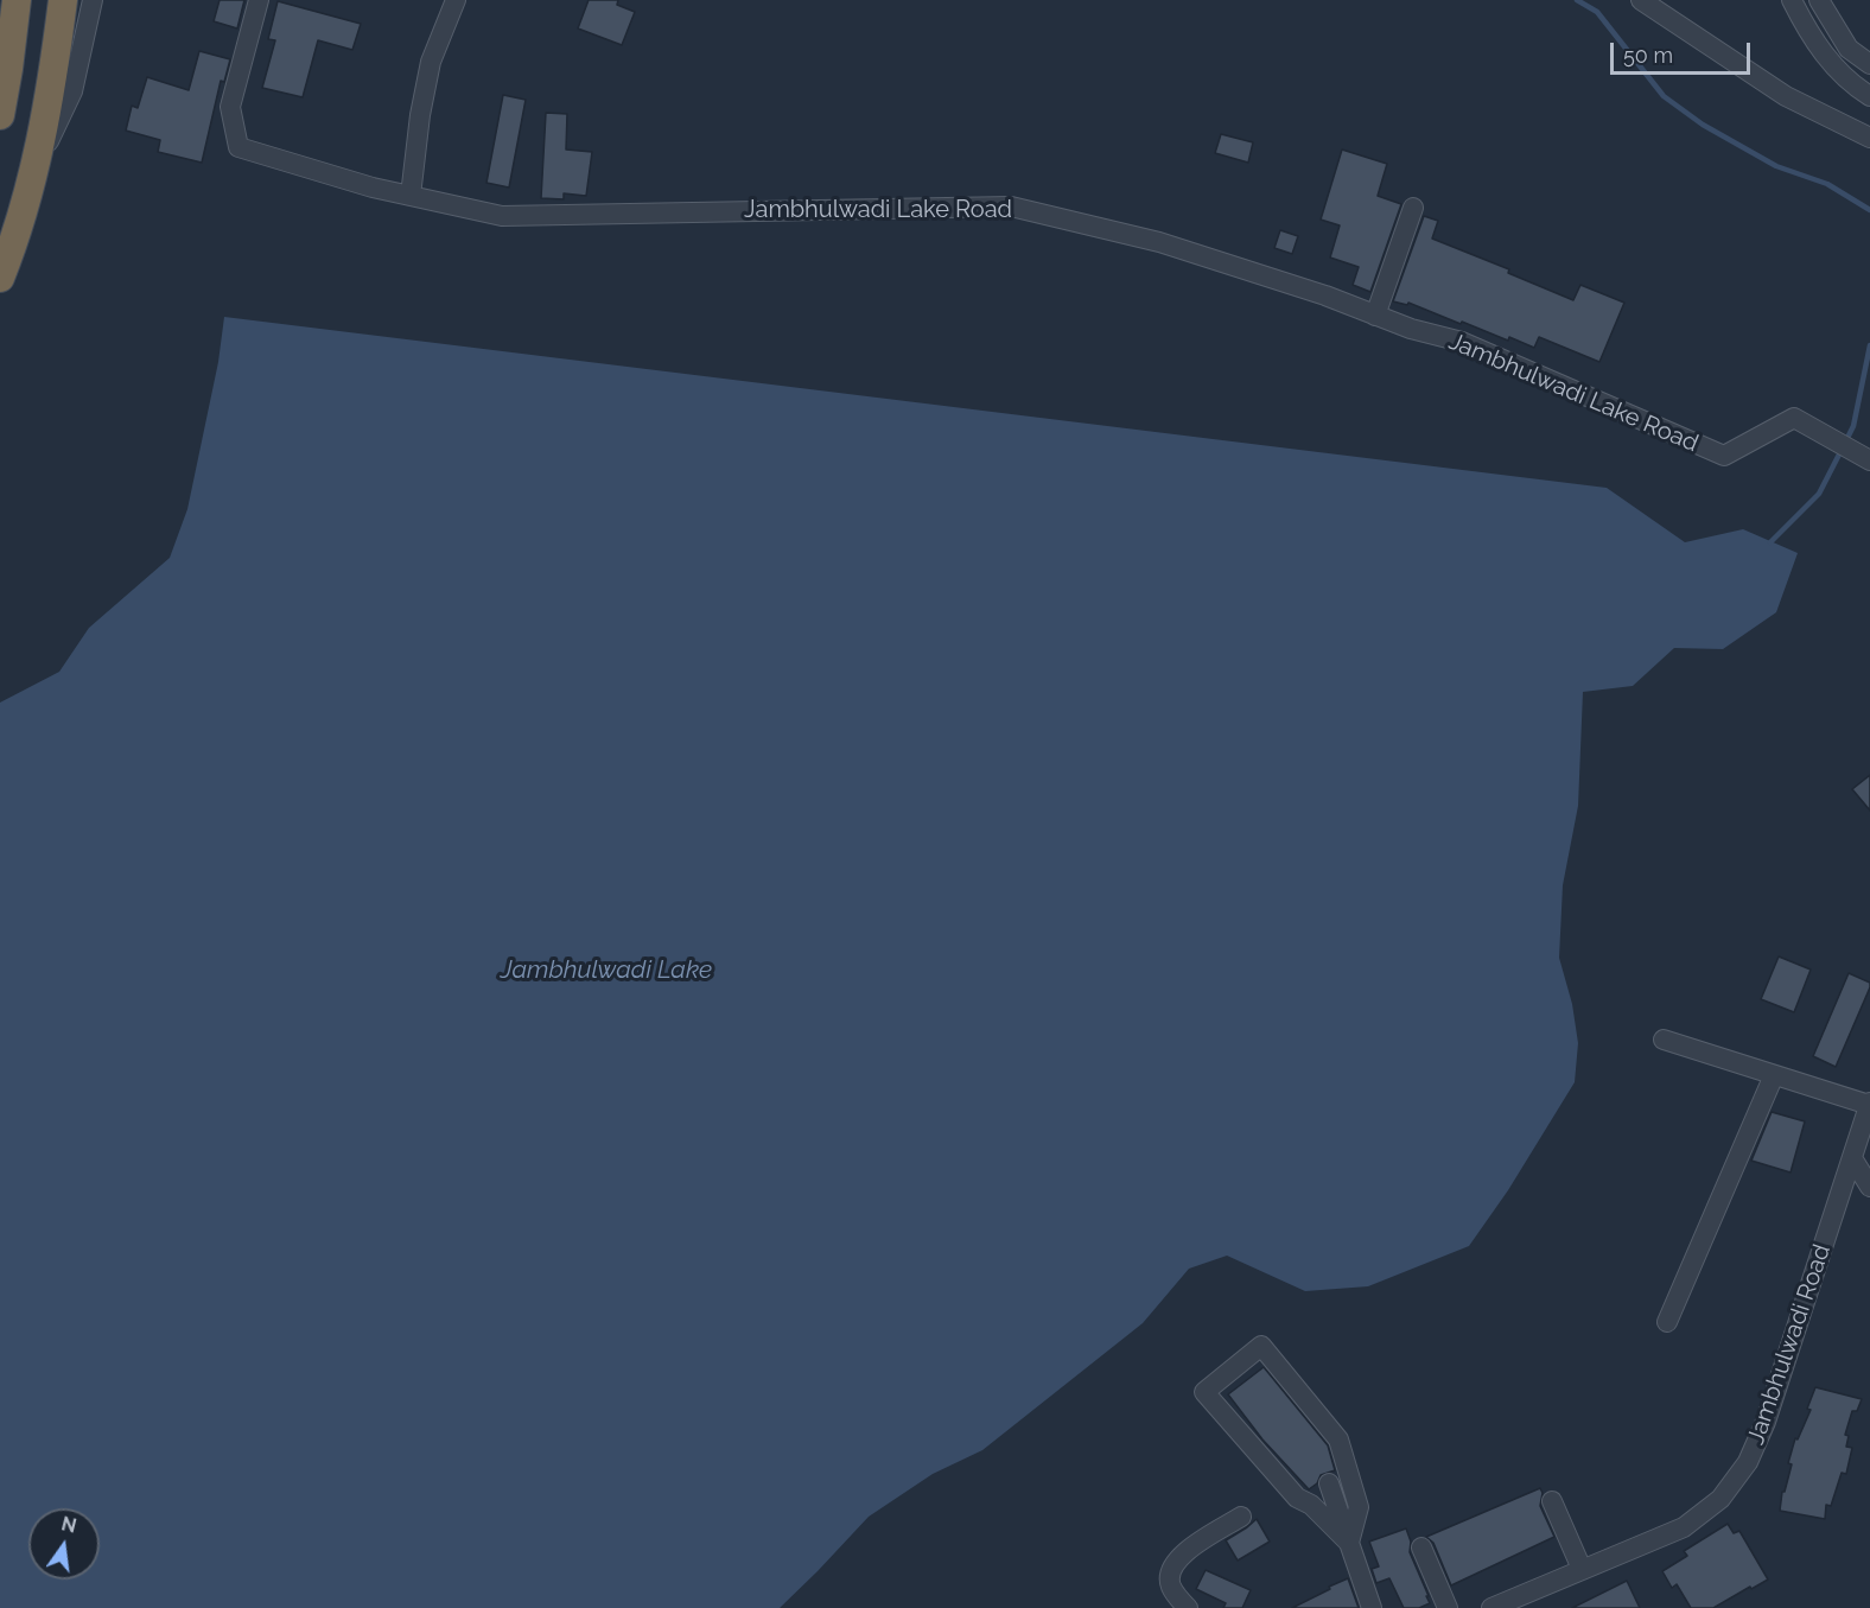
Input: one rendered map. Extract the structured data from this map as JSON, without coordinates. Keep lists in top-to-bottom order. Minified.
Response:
{"streets":{"street":["Jambhulwadi Lake Road","Jambhulwadi Road"]},"water":["Jambhulwadi Lake"],"scale_bar":"50 m","north":"top"}
